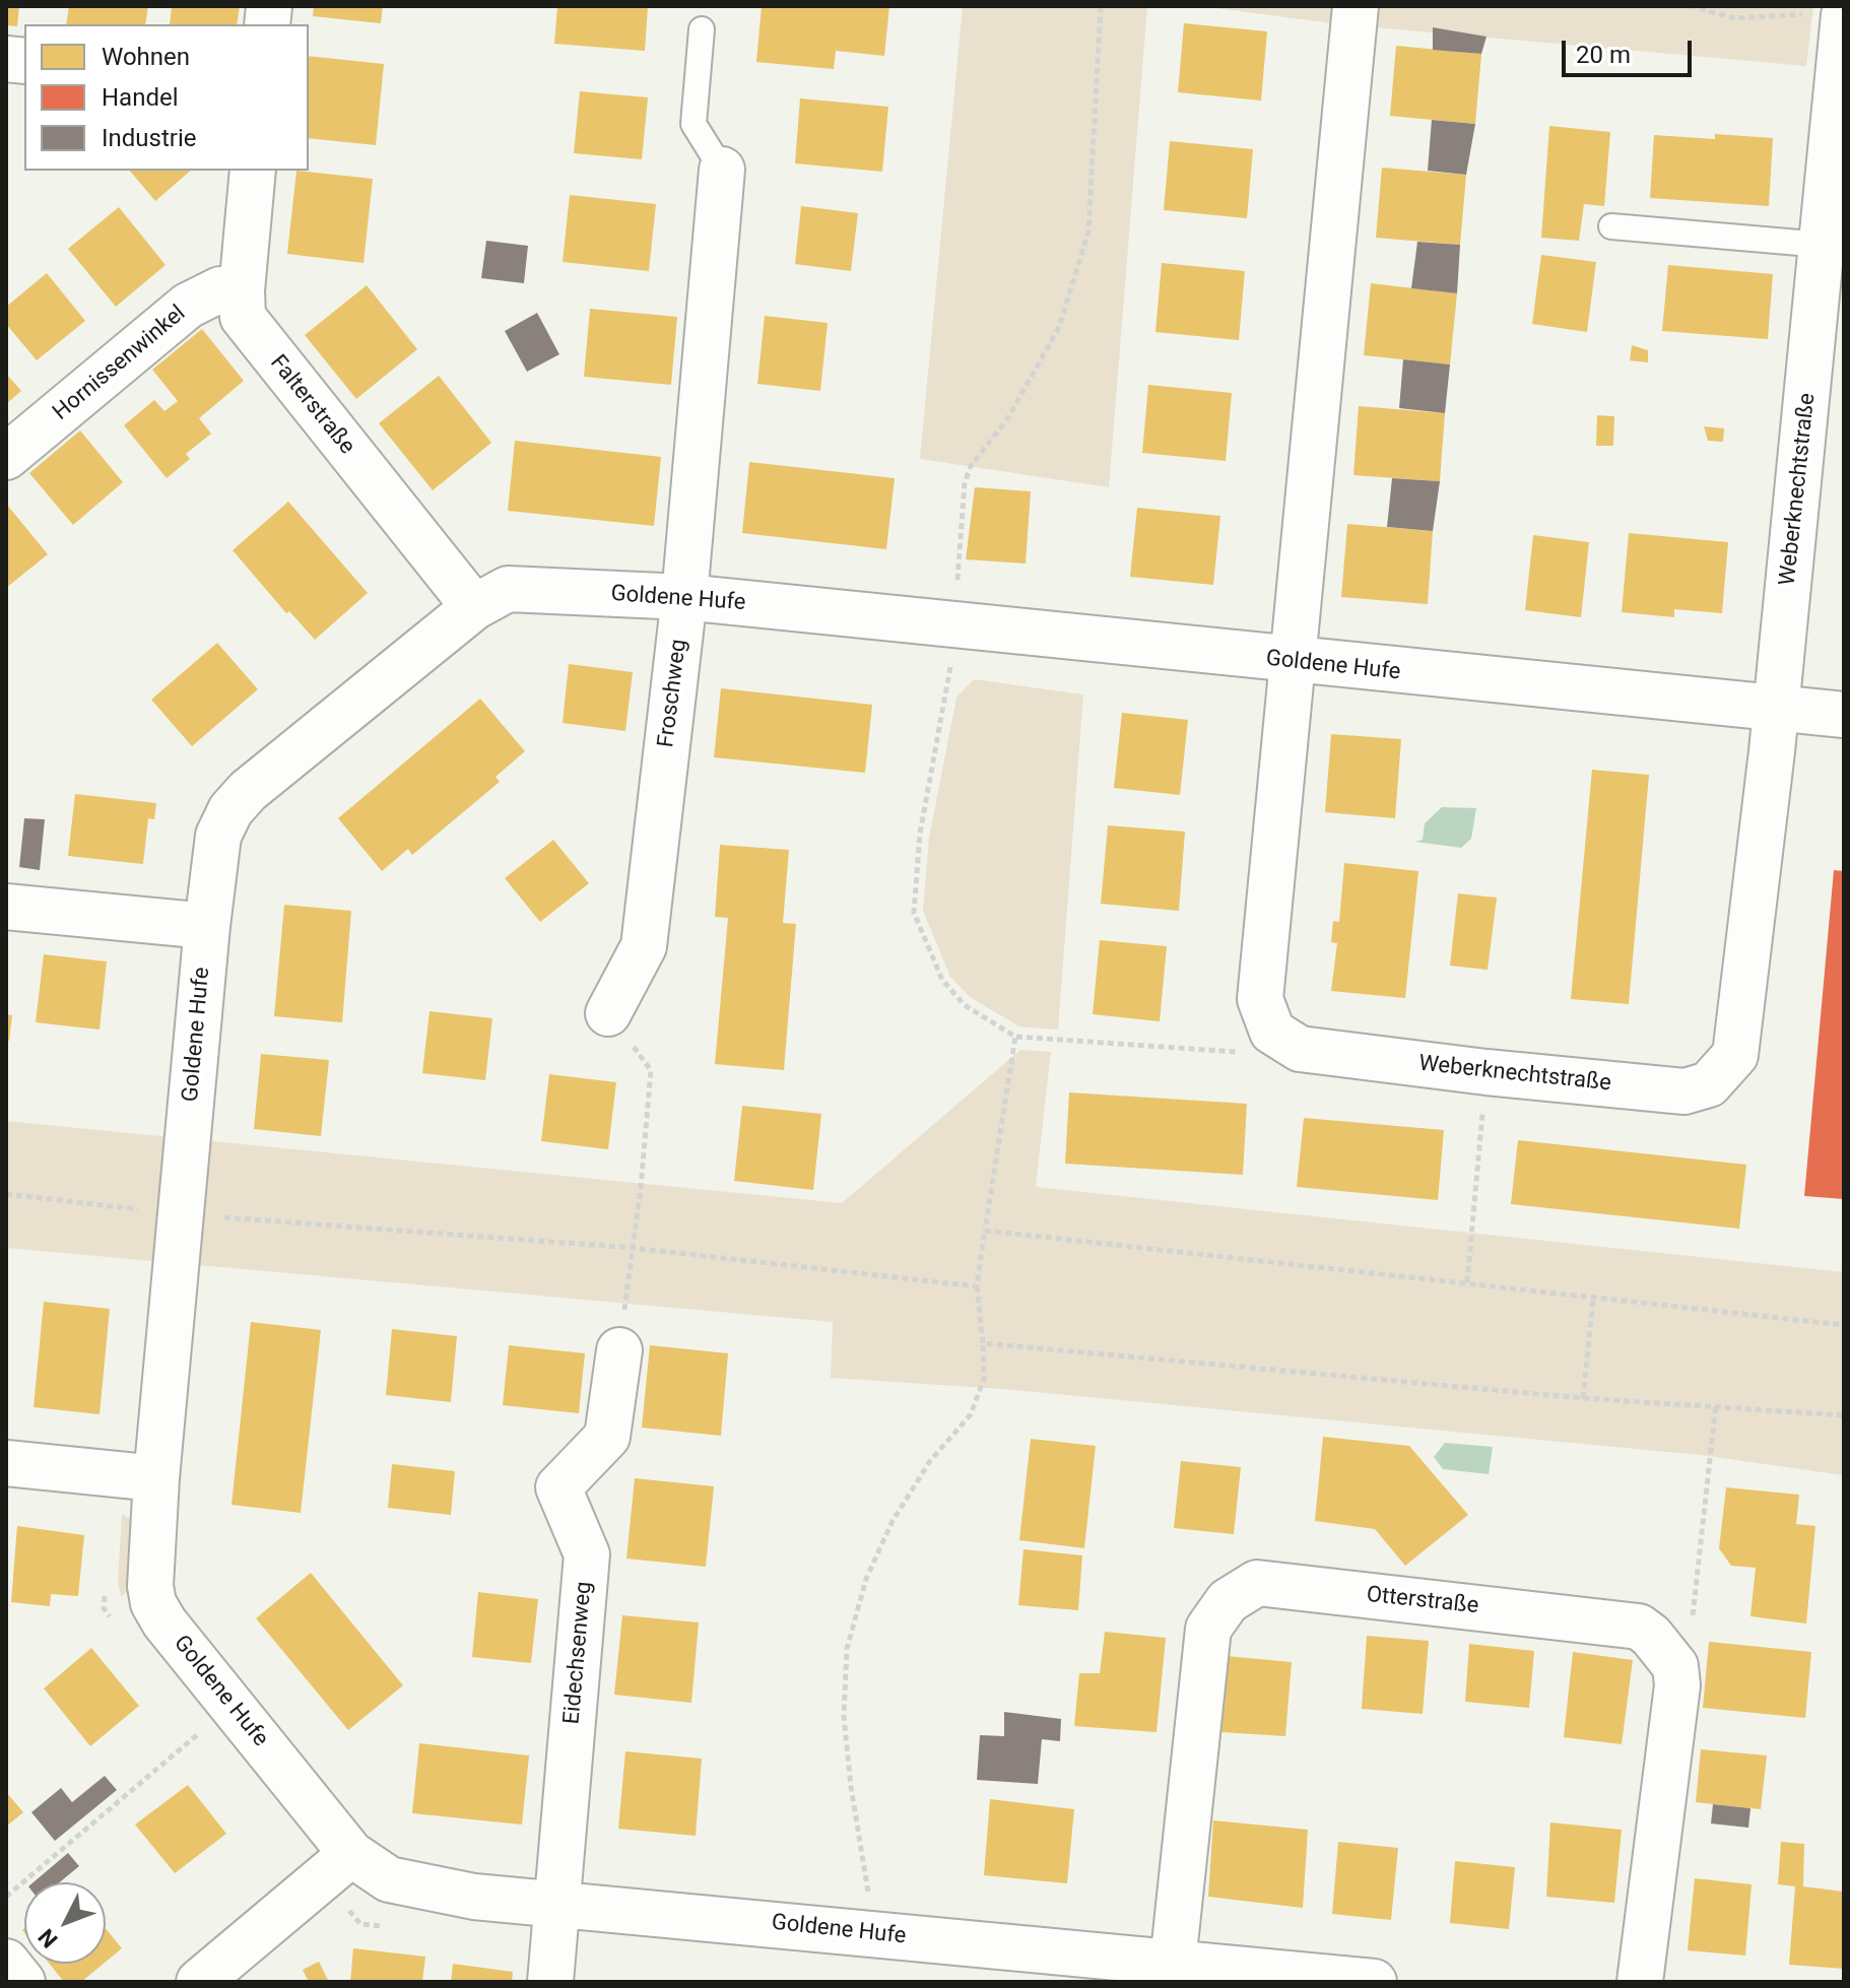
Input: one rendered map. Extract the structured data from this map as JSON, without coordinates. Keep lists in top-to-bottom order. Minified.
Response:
{"streets":{"street":["Hornissenwinkel","Falterstraße","Weberknechtstraße","Goldene Hufe","Froschweg","Otterstraße","Eidechsenweg"]},"crossings":[["Hornissenwinkel","Falterstraße"],["Falterstraße","Goldene Hufe"],["Weberknechtstraße","Goldene Hufe"],["Goldene Hufe","Froschweg"],["Goldene Hufe","Otterstraße"],["Goldene Hufe","Eidechsenweg"]],"legend":["Wohnen","Handel","Industrie"],"scale_bar":"20 m","north":"bottom left"}
